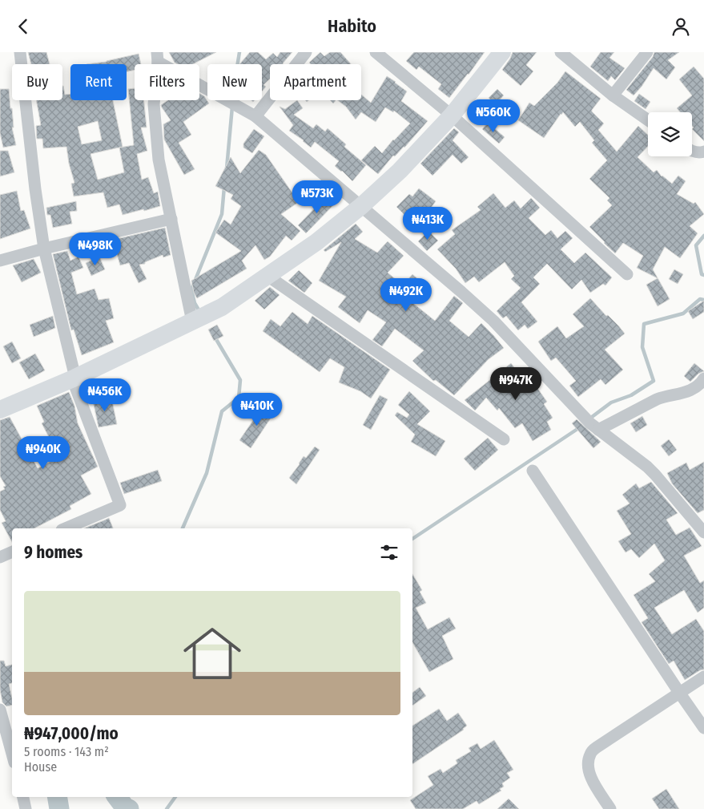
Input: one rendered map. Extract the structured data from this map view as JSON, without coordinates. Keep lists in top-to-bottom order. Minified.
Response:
{"page":{"header":"Habito","chip":["Buy","Rent","Filters","New","Apartment"],"price":["₦560K","₦573K","₦413K","₦498K","₦492K","₦947K","₦456K","₦410K","₦940K"],"heading":"9 homes","list":[{"name":"₦947,000/mo","note":"5 rooms · 143 m² · House"}]}}
